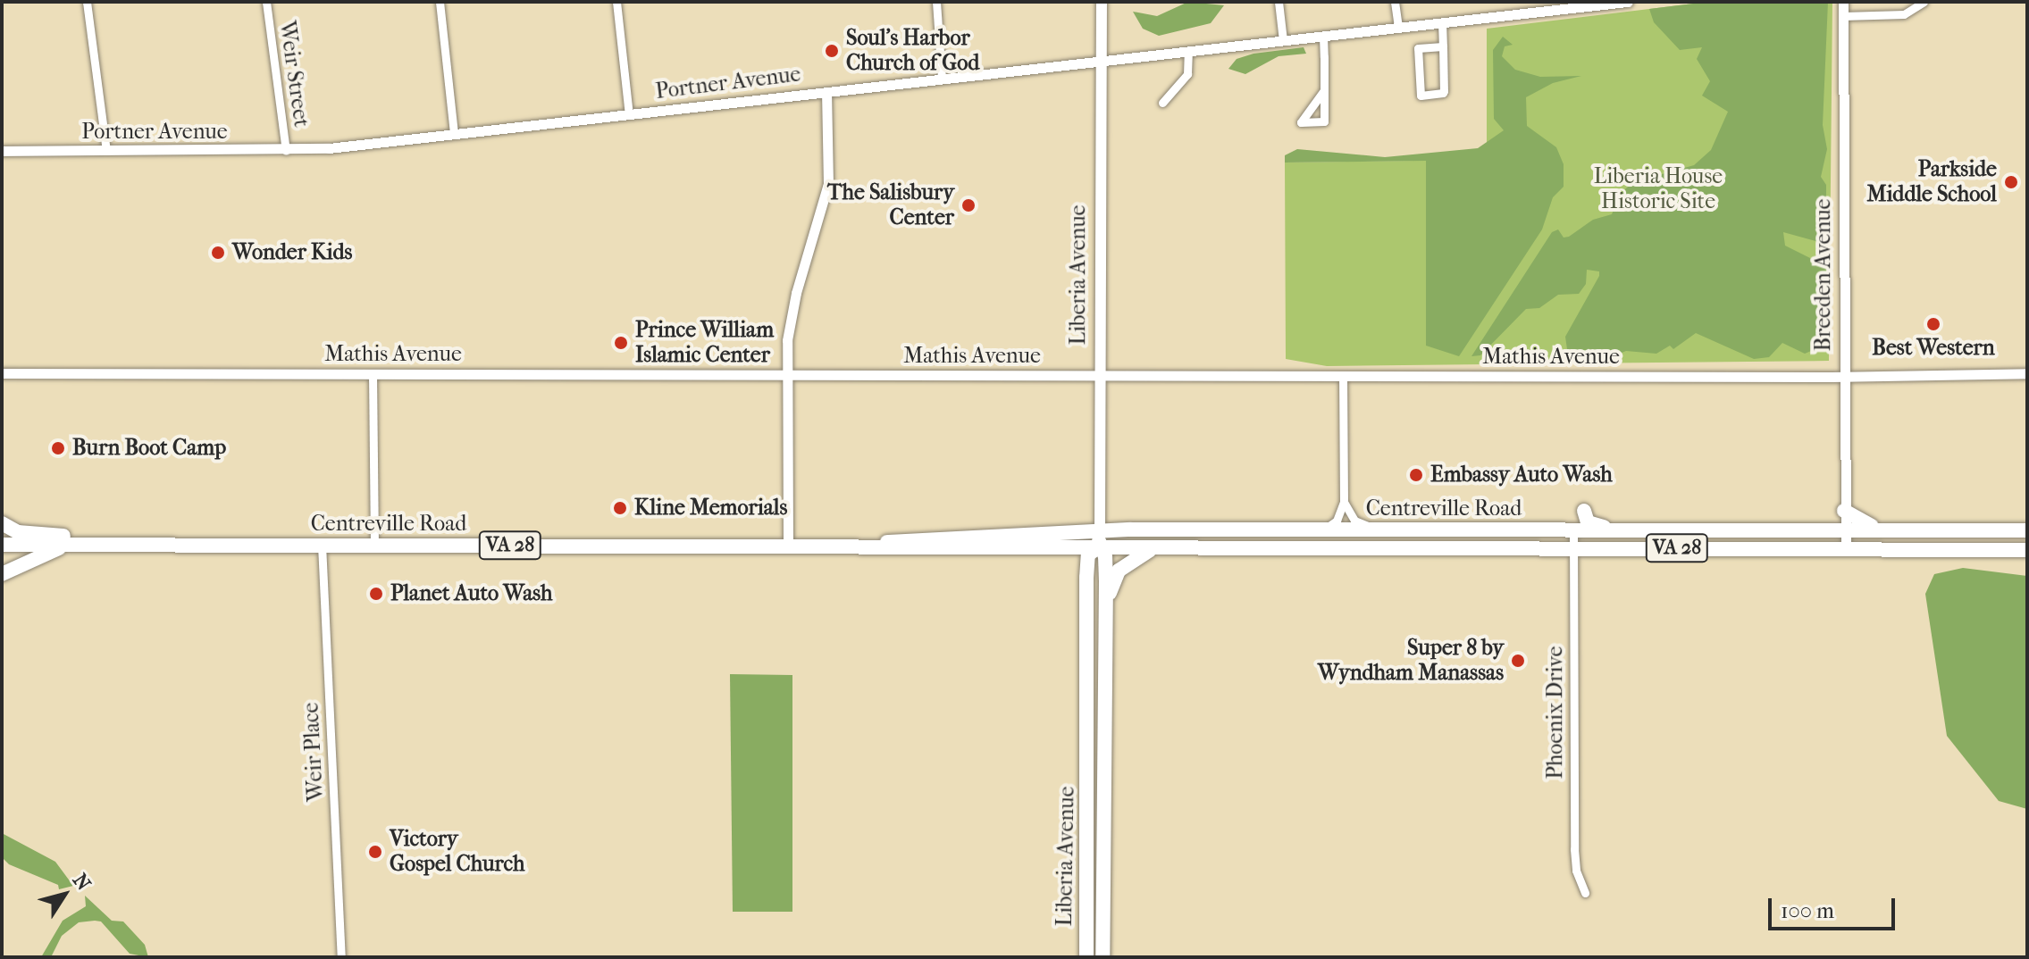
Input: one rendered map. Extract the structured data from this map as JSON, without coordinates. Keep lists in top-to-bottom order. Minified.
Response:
{"streets":{"highway":["Liberia Avenue","Centreville Road","VA 28"],"street":["Weir Street","Portner Avenue","Breeden Avenue","Mathis Avenue","Phoenix Drive","Weir Place"]},"crossings":[["Weir Street","Portner Avenue"],["Portner Avenue","Liberia Avenue"],["Liberia Avenue","Mathis Avenue"],["Liberia Avenue","Centreville Road"],["Breeden Avenue","Mathis Avenue"],["Breeden Avenue","Centreville Road"],["Centreville Road","Phoenix Drive"],["Centreville Road","Weir Place"]],"parks":["Liberia House Historic Site"],"places":["Soul's Harbor Church of God","Parkside Middle School","The Salisbury Center","Wonder Kids","Best Western","Prince William Islamic Center","Burn Boot Camp","Embassy Auto Wash","Kline Memorials","Planet Auto Wash","Super 8 by Wyndham Manassas","Victory Gospel Church"],"scale_bar":"100 m","north":"top right"}
